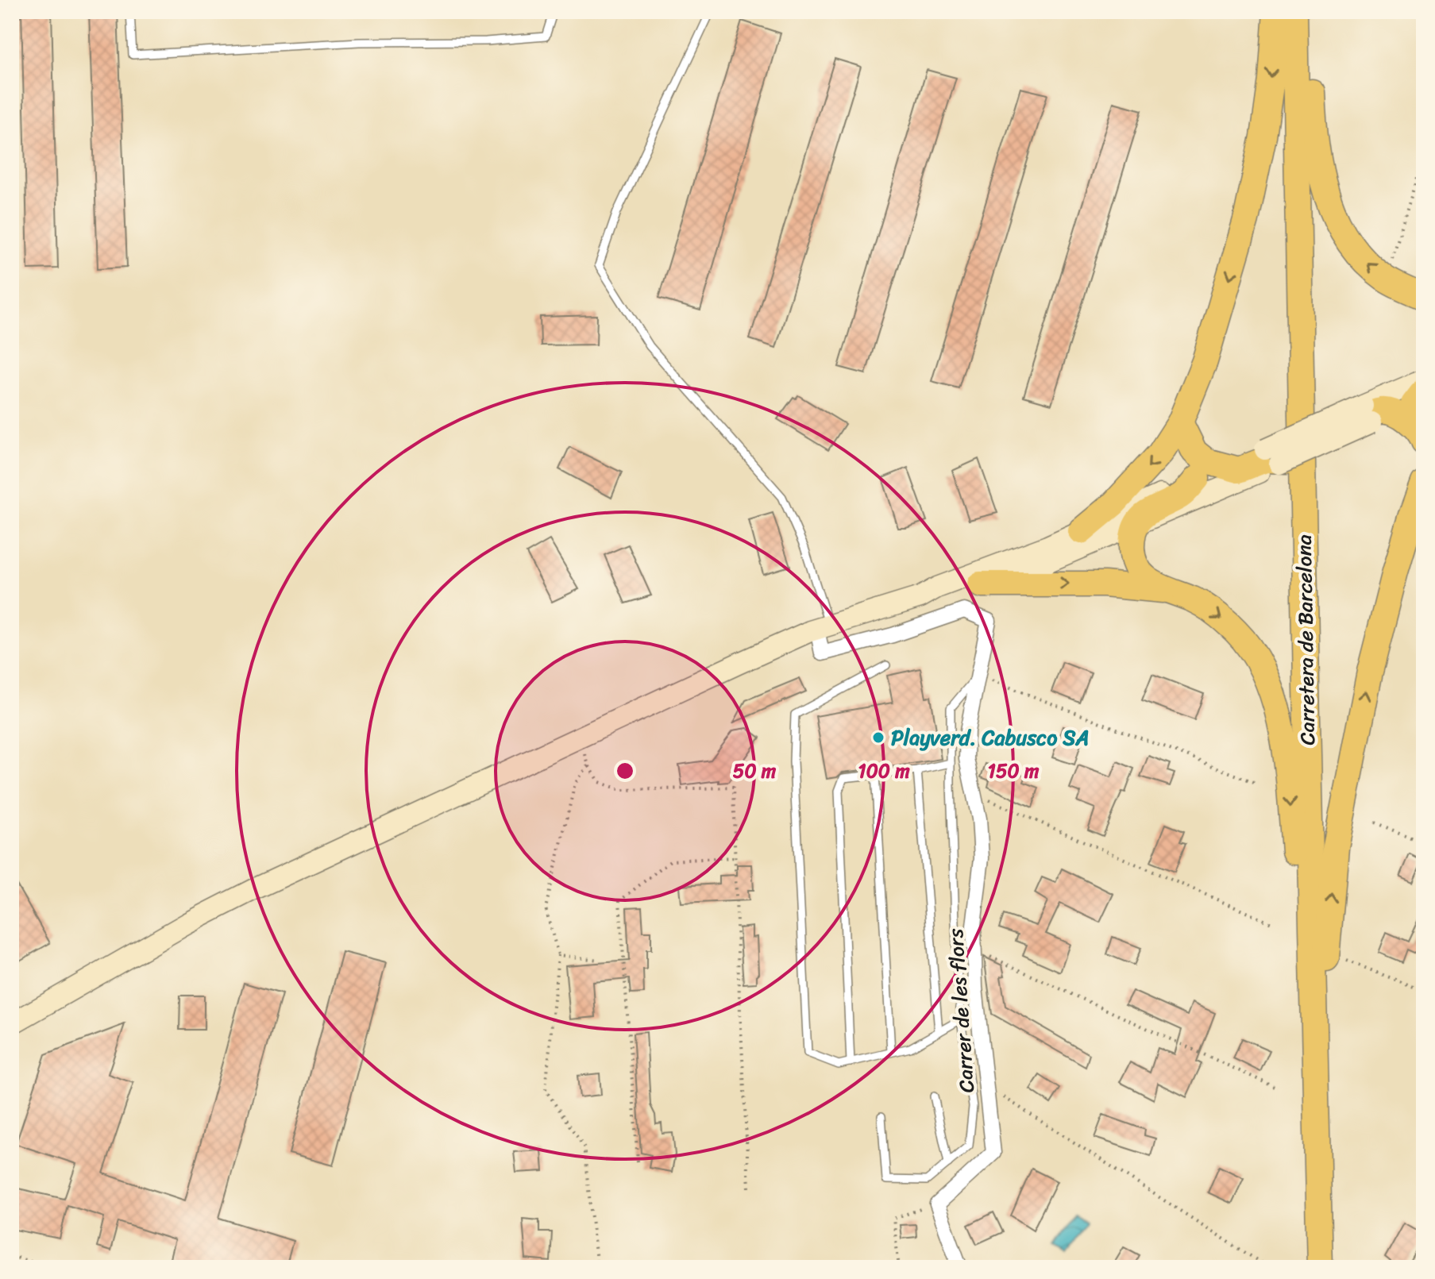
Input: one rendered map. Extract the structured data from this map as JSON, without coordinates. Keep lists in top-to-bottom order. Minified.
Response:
{"streets":{"highway":["Carretera de Barcelona"],"street":["Carrer de les flors"]},"places":["Playverd. Cabusco SA"],"rings":["50 m","100 m","150 m"]}
